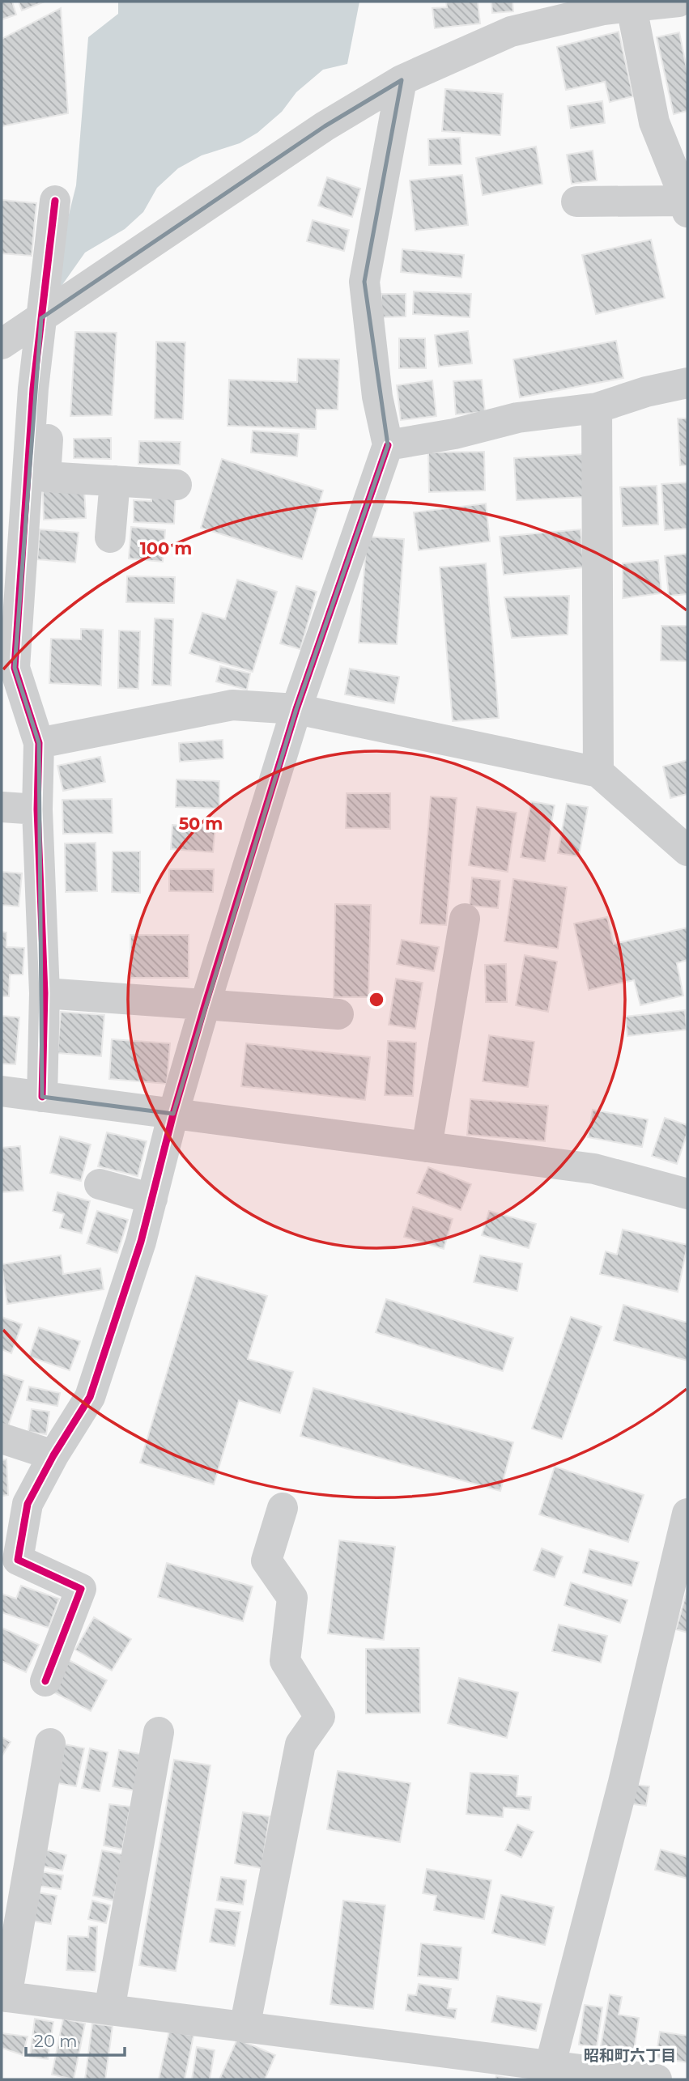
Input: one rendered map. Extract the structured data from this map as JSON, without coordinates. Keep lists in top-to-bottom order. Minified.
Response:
{"districts":["昭和町六丁目"],"scale_bar":"20 m","rings":["100 m","50 m"]}
